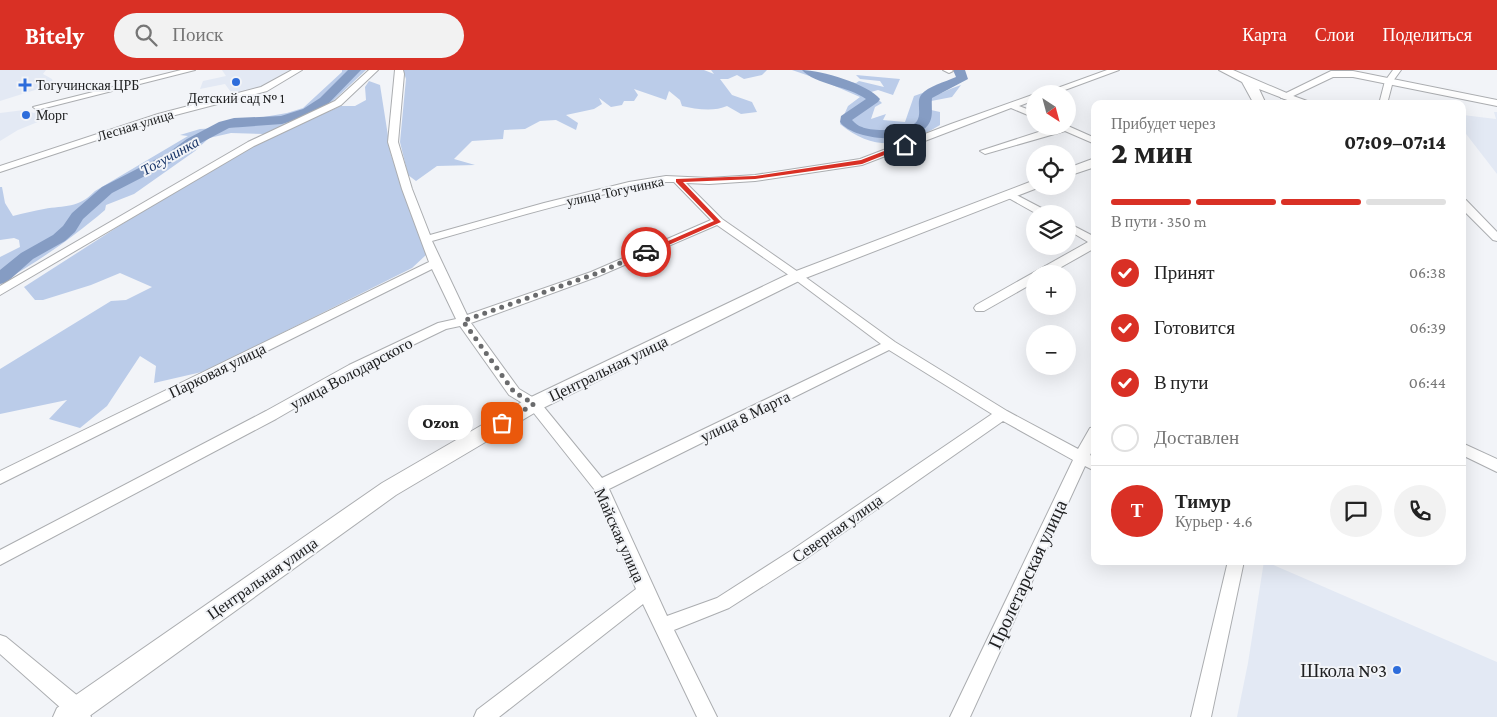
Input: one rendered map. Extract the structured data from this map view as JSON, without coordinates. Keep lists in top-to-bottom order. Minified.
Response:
{"streets":{"main road":["Центральная улица"],"street":["Лесная улица","улица Тогучинка","Парковая улица","улица Володарского","улица 8 Марта","Северная улица","Майская улица","Пролетарская улица"]},"crossings":[["улица Тогучинка","Майская улица"],["Центральная улица","Майская улица"],["Парковая улица","Майская улица"],["улица Володарского","Майская улица"],["улица 8 Марта","Майская улица"],["Северная улица","Майская улица"]],"water":["Тогучинка"],"places":{"other":["Детский сад № 1","Морг","Ozon","Школа №3"],"health":["Тогучинская ЦРБ"]},"north":"bottom right","page":{"header":"Bitely","search":"Поиск","nav":["Карта","Слои","Поделиться"],"map_buttons":["+","−"],"heading":["2 мин","Прибудет через","07:09–07:14"],"panel":["Тимур","Курьер · 4.6"],"bar":"В пути · 350 m","list":[["Принят","06:38"],["Готовится","06:39"],["В пути","06:44"],"Доставлен"],"bubble":"Ozon","round":"Т"}}
